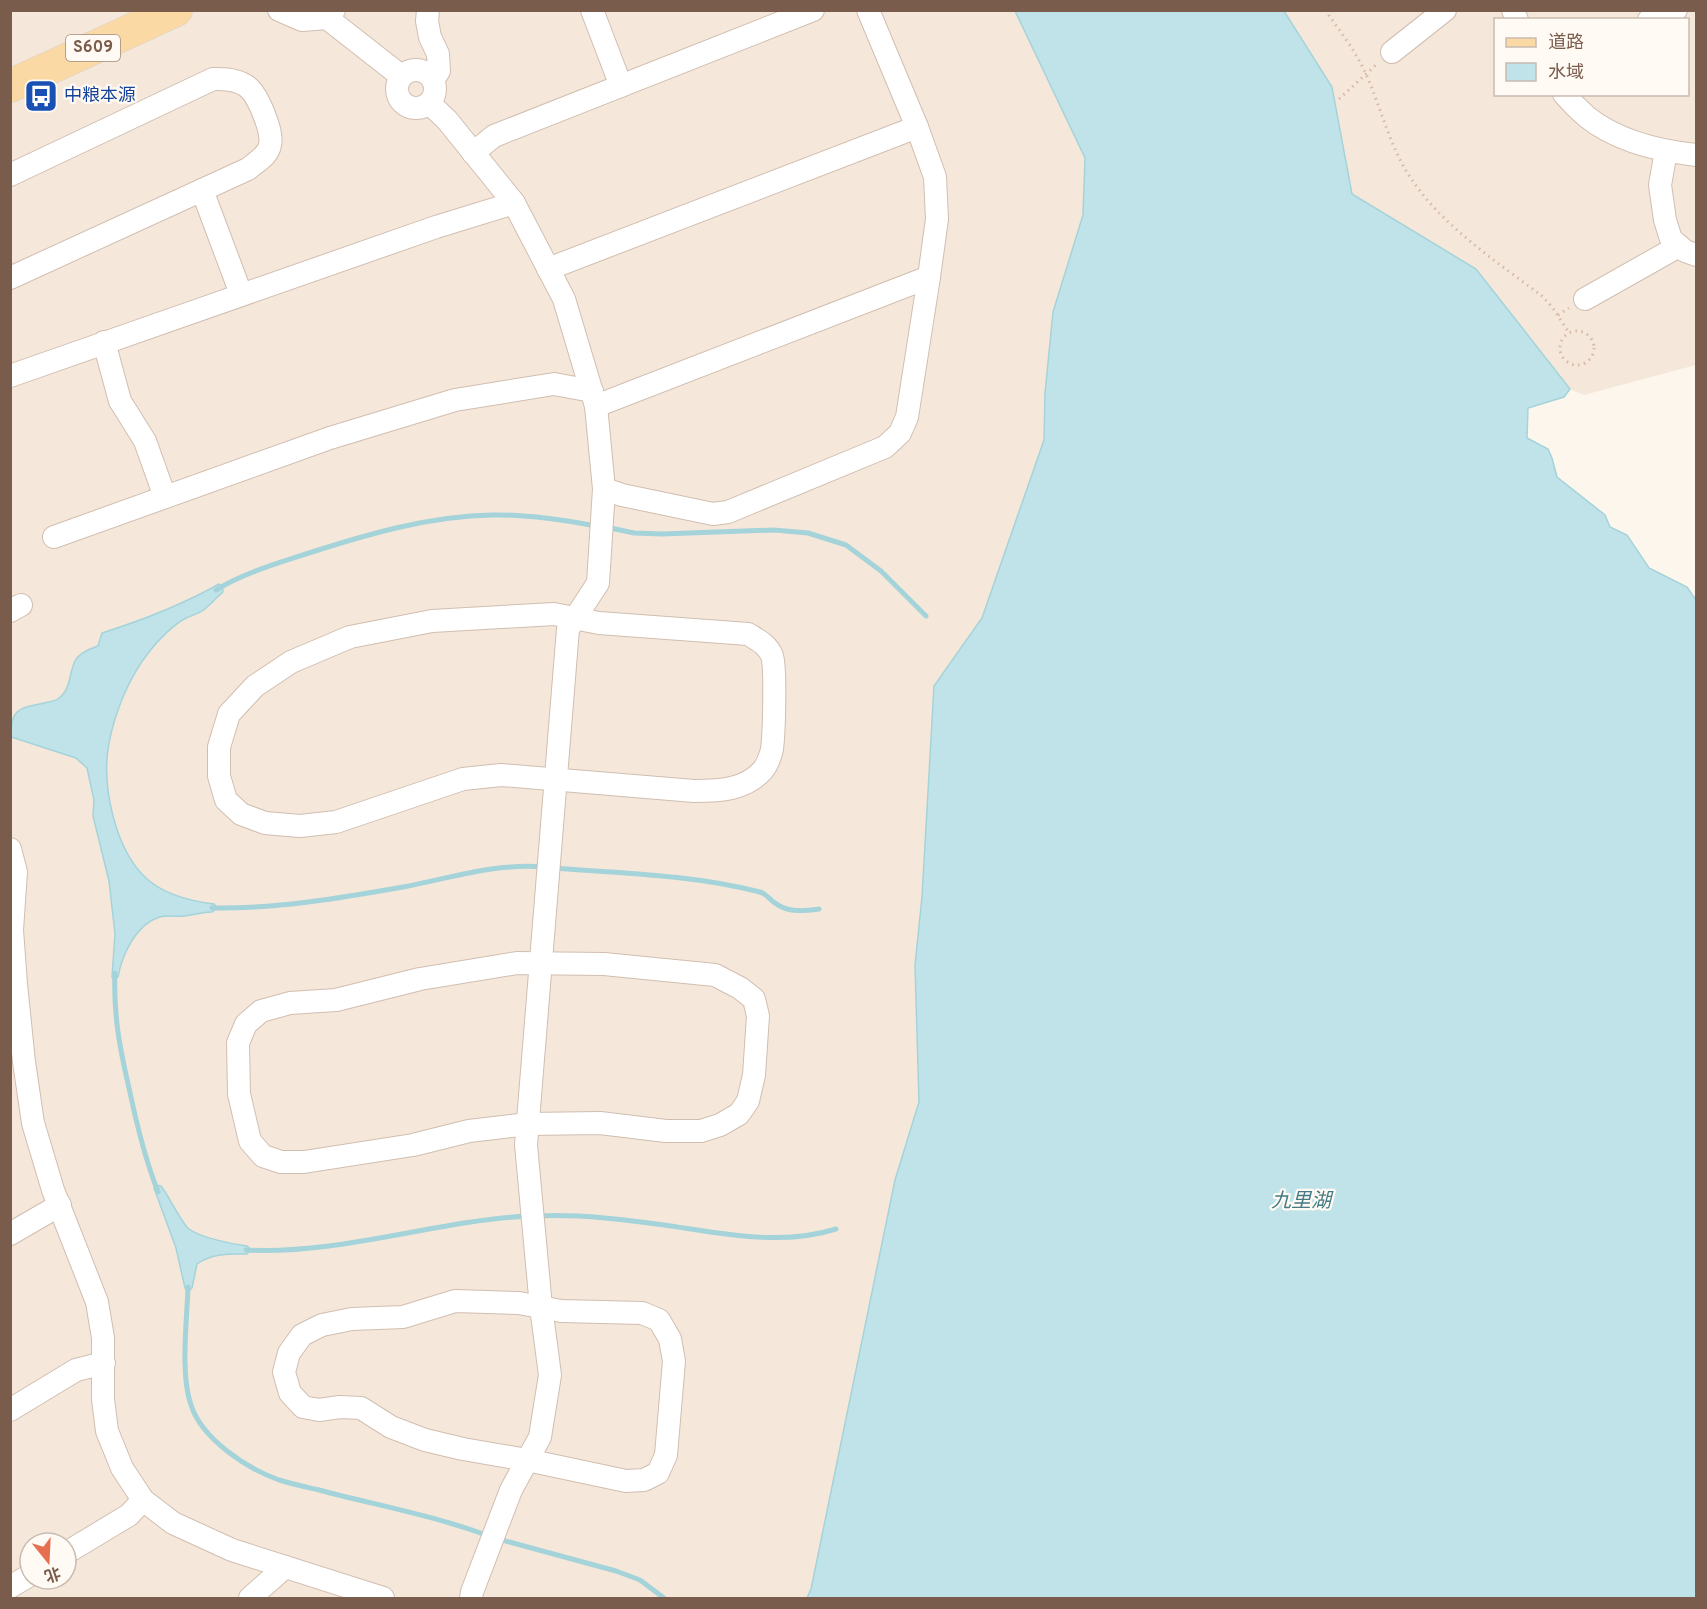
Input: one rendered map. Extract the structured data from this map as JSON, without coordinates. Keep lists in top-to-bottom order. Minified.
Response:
{"streets":{"main road":["S609"]},"water":["九里湖"],"places":{"bus stop":["中粮本源"]},"legend":["道路","水域"],"north":"bottom"}
